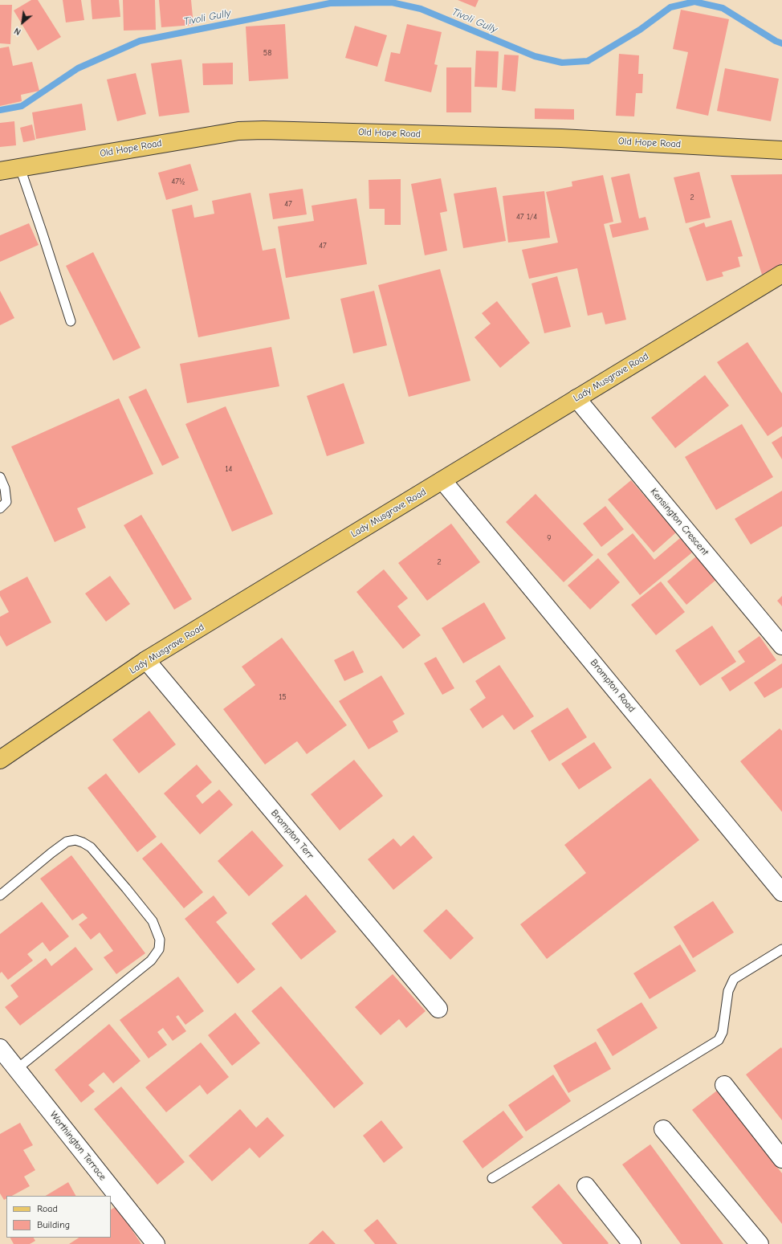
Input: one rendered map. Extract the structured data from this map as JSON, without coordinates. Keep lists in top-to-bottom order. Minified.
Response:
{"streets":{"main road":["Old Hope Road","Lady Musgrave Road"],"street":["Kensington Crescent","Brompton Road","Brompton Terr","Worthington Terrace"]},"crossings":[["Lady Musgrave Road","Kensington Crescent"],["Lady Musgrave Road","Brompton Road"],["Lady Musgrave Road","Brompton Terr"]],"water":["Tivoli Gully"],"house_numbers":["58","47½","2","47","47 1/4","47","14","9","2","15"],"legend":["Road","Building"],"north":"bottom left"}
